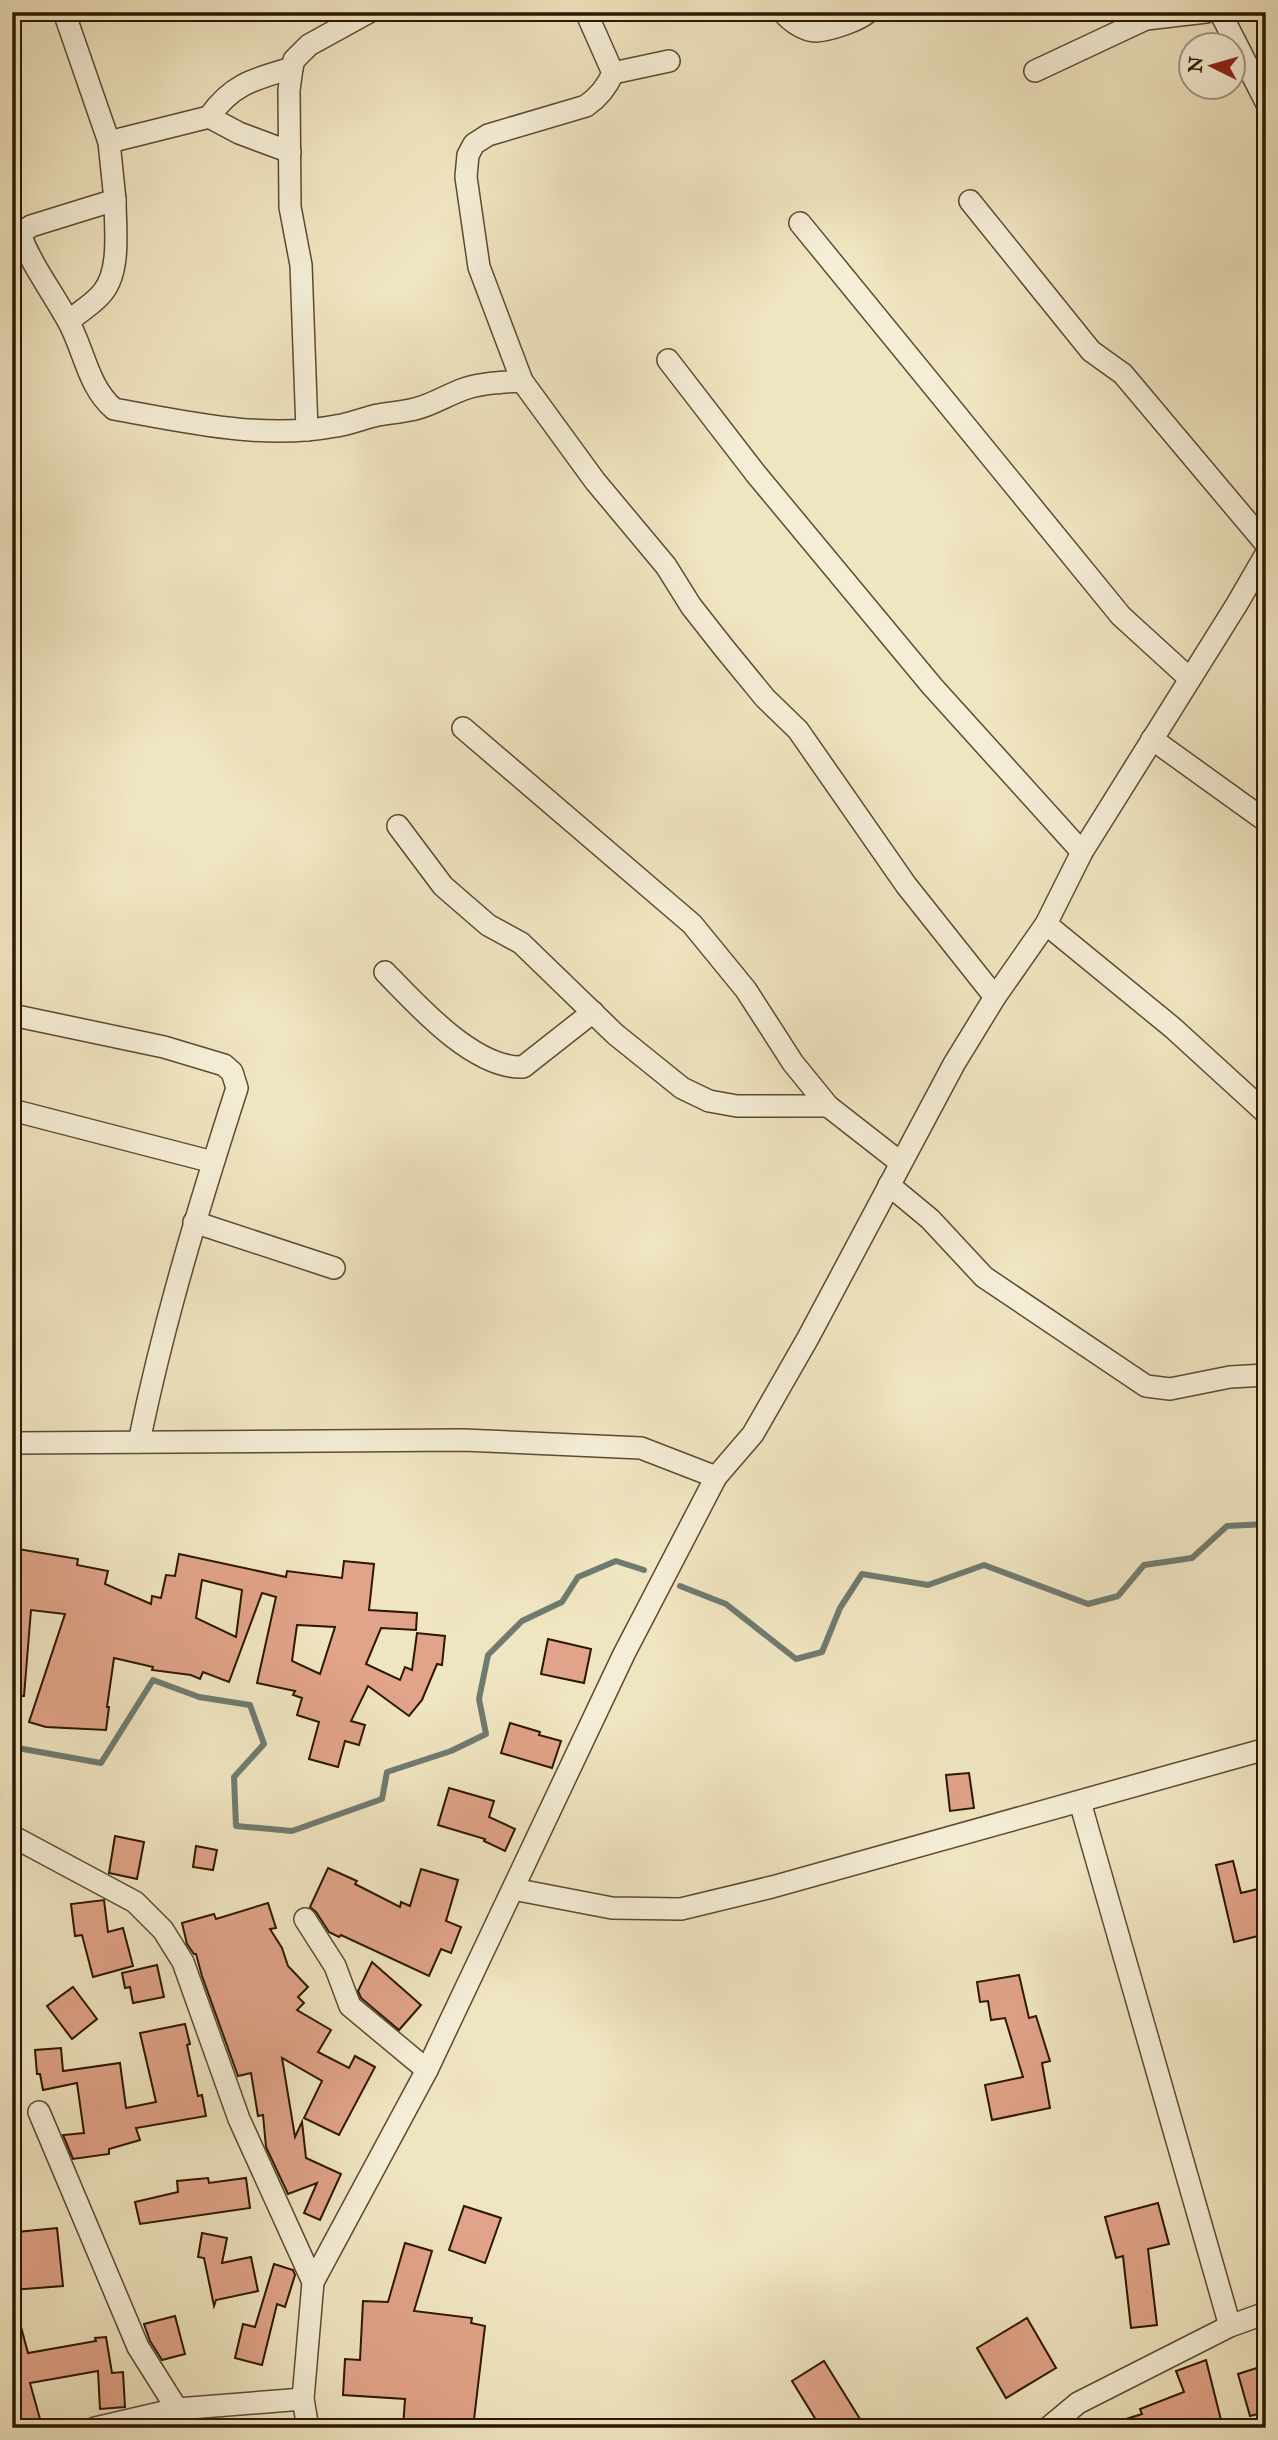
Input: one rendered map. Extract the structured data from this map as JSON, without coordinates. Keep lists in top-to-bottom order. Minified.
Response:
{"north":"left"}
